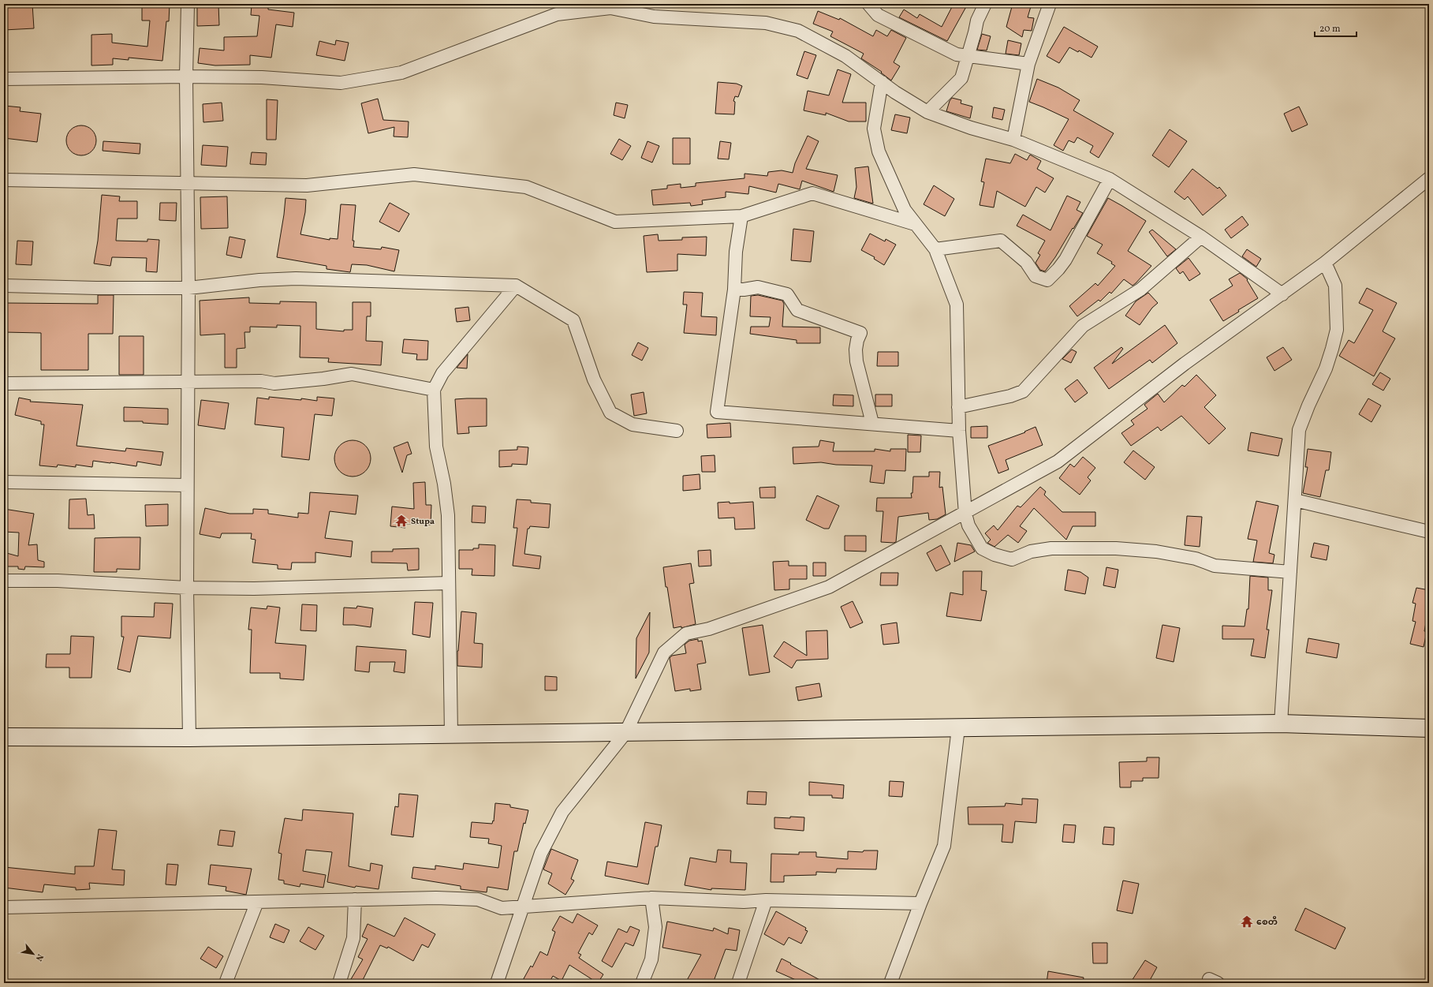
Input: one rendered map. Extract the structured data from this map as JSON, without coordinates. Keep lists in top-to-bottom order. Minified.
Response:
{"places":{"temple":["Stupa","စေတီ"]},"scale_bar":"20 m","north":"bottom right"}
